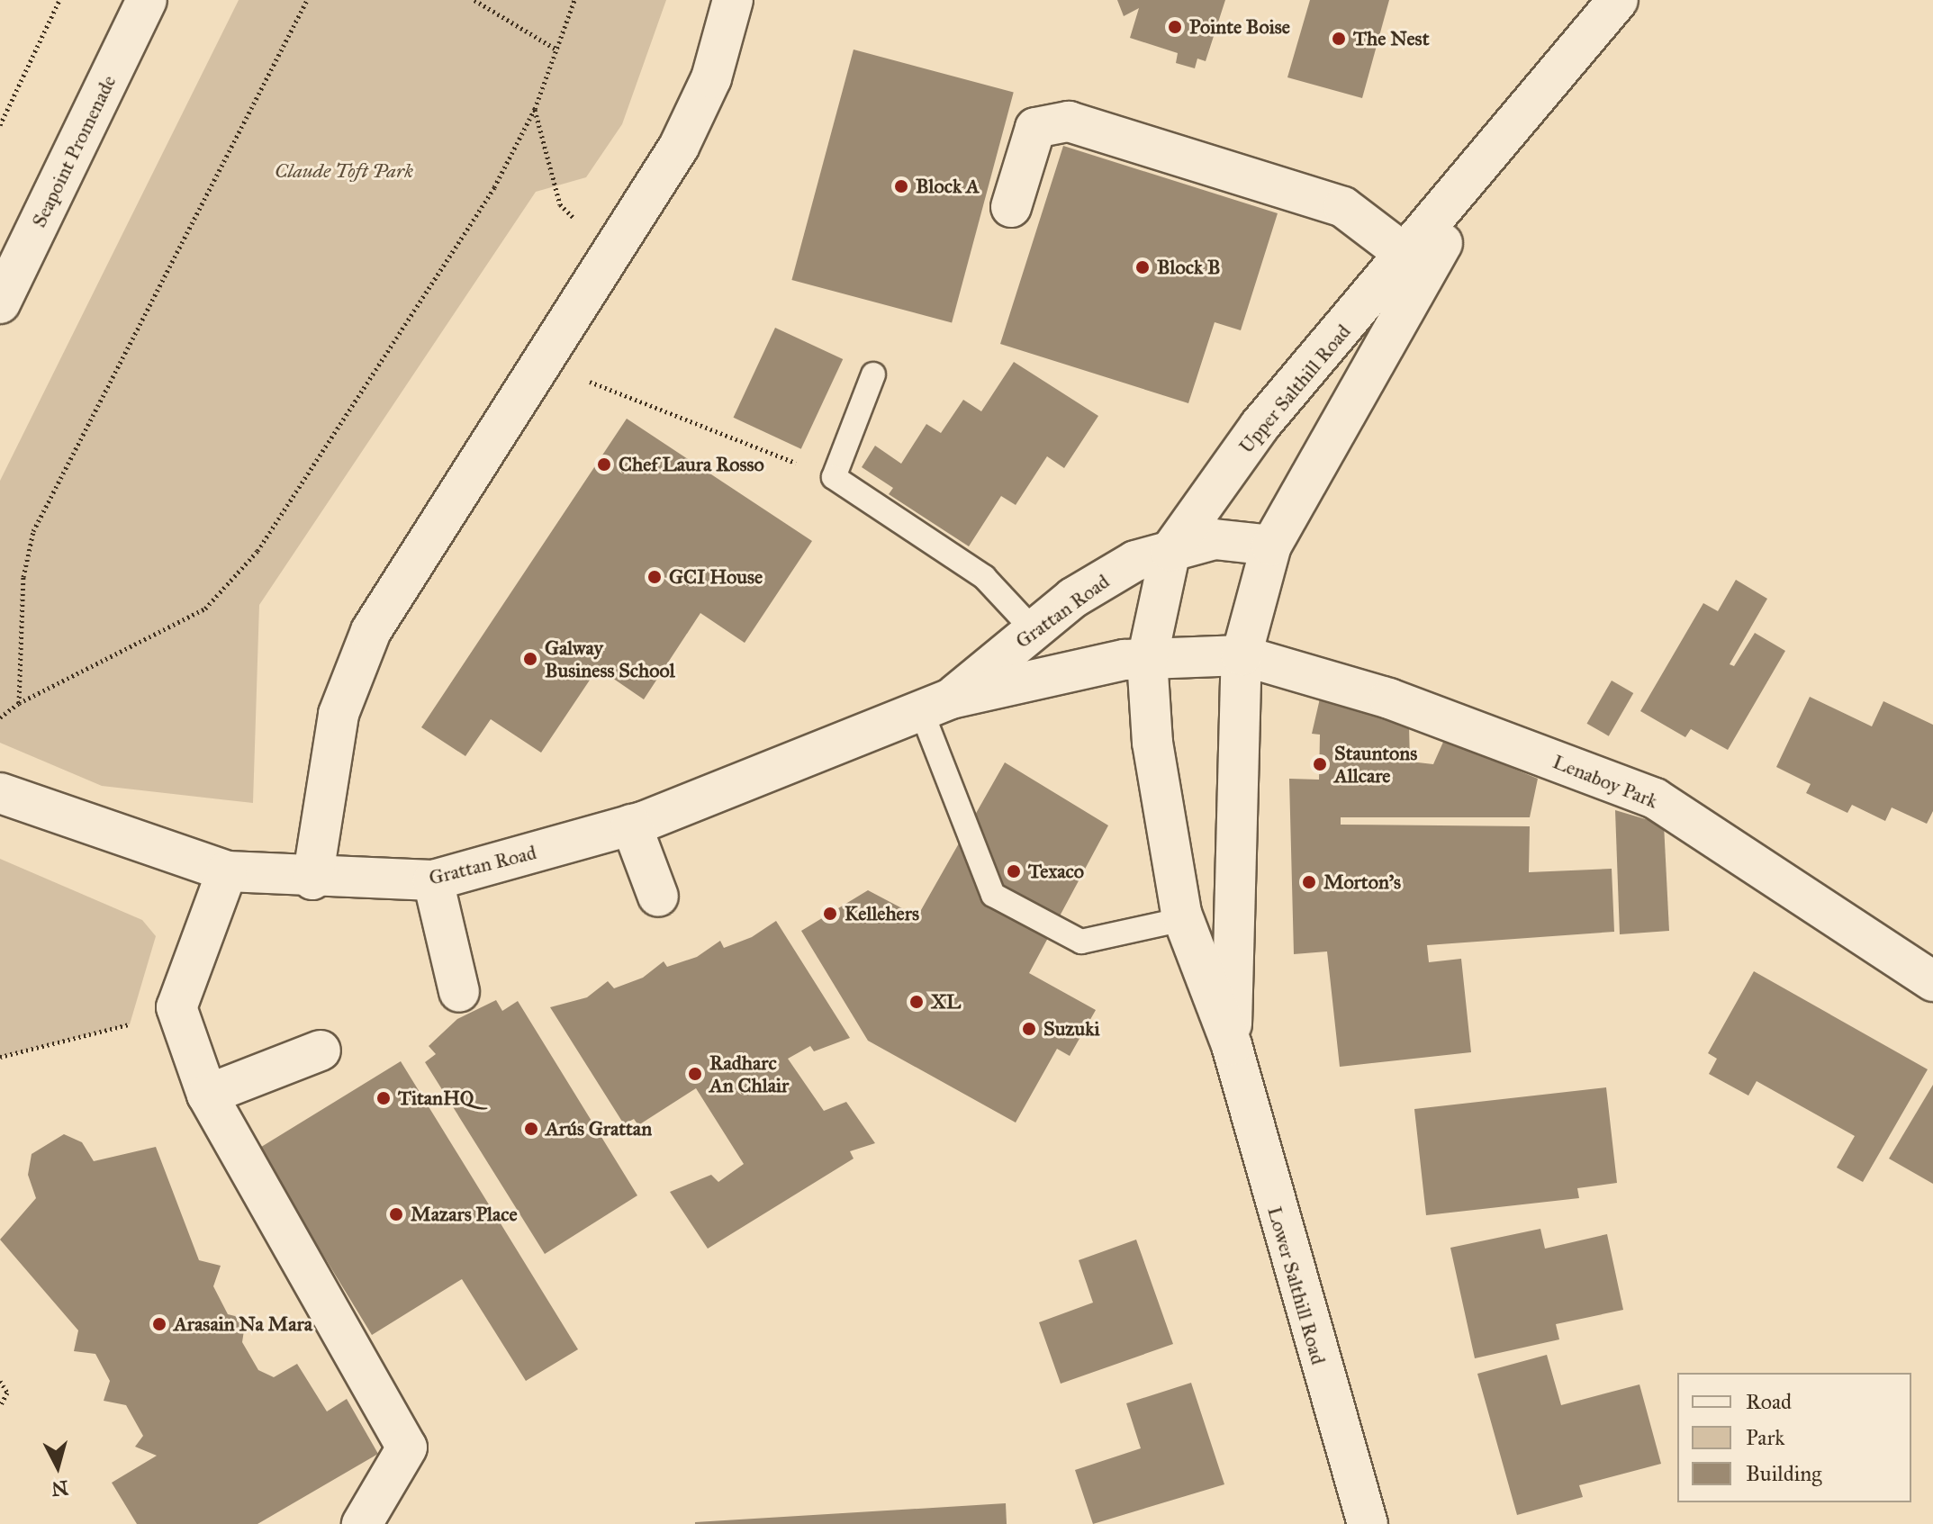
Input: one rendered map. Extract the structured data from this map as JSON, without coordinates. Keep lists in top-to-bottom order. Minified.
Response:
{"streets":{"street":["Seapoint Promenade","Upper Salthill Road","Grattan Road","Lenaboy Park","Lower Salthill Road"]},"crossings":[["Upper Salthill Road","Grattan Road"],["Upper Salthill Road","Lenaboy Park"],["Upper Salthill Road","Lower Salthill Road"],["Grattan Road","Lenaboy Park"],["Grattan Road","Lower Salthill Road"],["Lenaboy Park","Lower Salthill Road"]],"parks":["Claude Toft Park"],"places":["Pointe Boise","The Nest","Block A","Block B","Chef Laura Rosso","GCI House","Galway Business School","Stauntons Allcare","Texaco","Morton's","Kellehers","XL","Suzuki","Radharc An Chlair","TitanHQ","Arús Grattan","Mazars Place","Arasain Na Mara"],"legend":["Road","Park","Building"],"north":"bottom"}
